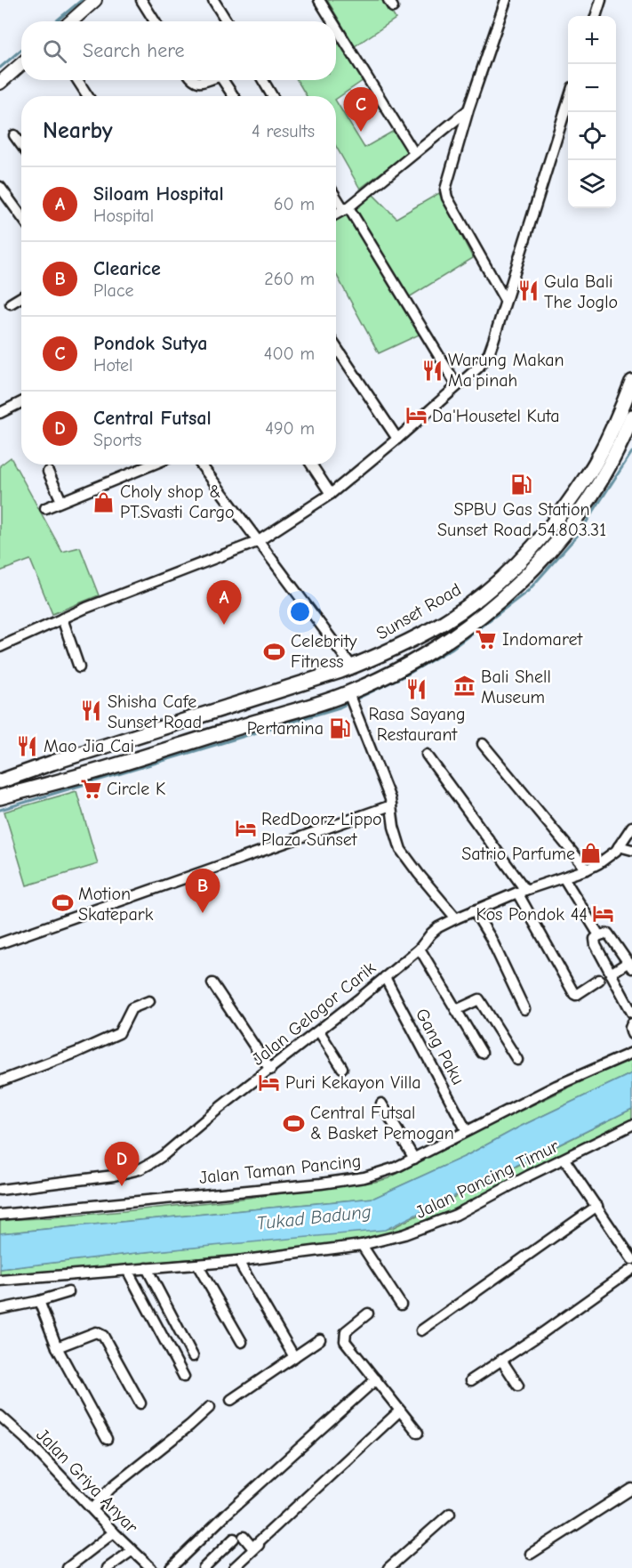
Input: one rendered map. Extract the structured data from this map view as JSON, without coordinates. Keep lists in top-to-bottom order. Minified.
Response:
{"streets":{"highway":["Sunset Road"],"street":["Jalan Gelogor Carik","Gang Paku","Jalan Taman Pancing","Jalan Pancing Timur","Jalan Griya Anyar"]},"crossings":[["Jalan Gelogor Carik","Gang Paku"],["Gang Paku","Jalan Taman Pancing"]],"water":["Tukad Badung"],"places":{"restaurant":["Gula Bali The Joglo","Warung Makan Ma'pinah","Rasa Sayang Restaurant","Shisha Cafe Sunset Road","Mao Jia Cai"],"hotel":["Da'Housetel Kuta","RedDoorz Lippo Plaza Sunset","Kos Pondok 44","Puri Kekayon Villa"],"fuel station":["SPBU Gas Station Sunset Road 54.803.31","Pertamina"],"shop":["Choly shop & PT.Svasti Cargo","Satrio Parfume"],"supermarket":["Indomaret","Circle K"],"sports":["Celebrity Fitness","Motion Skatepark","Central Futsal & Basket Pemogan"],"museum":["Bali Shell Museum"]},"page":{"map_buttons":["+","−"],"search":"Search here","pins":["C","A","B","D"],"heading":["Nearby","4 results"],"list":[{"mark":"A","name":"Siloam Hospital","note":"Hospital","value":"60 m"},{"mark":"B","name":"Clearice","note":"Place","value":"260 m"},{"mark":"C","name":"Pondok Sutya","note":"Hotel","value":"400 m"},{"mark":"D","name":"Central Futsal","note":"Sports","value":"490 m"}]}}
